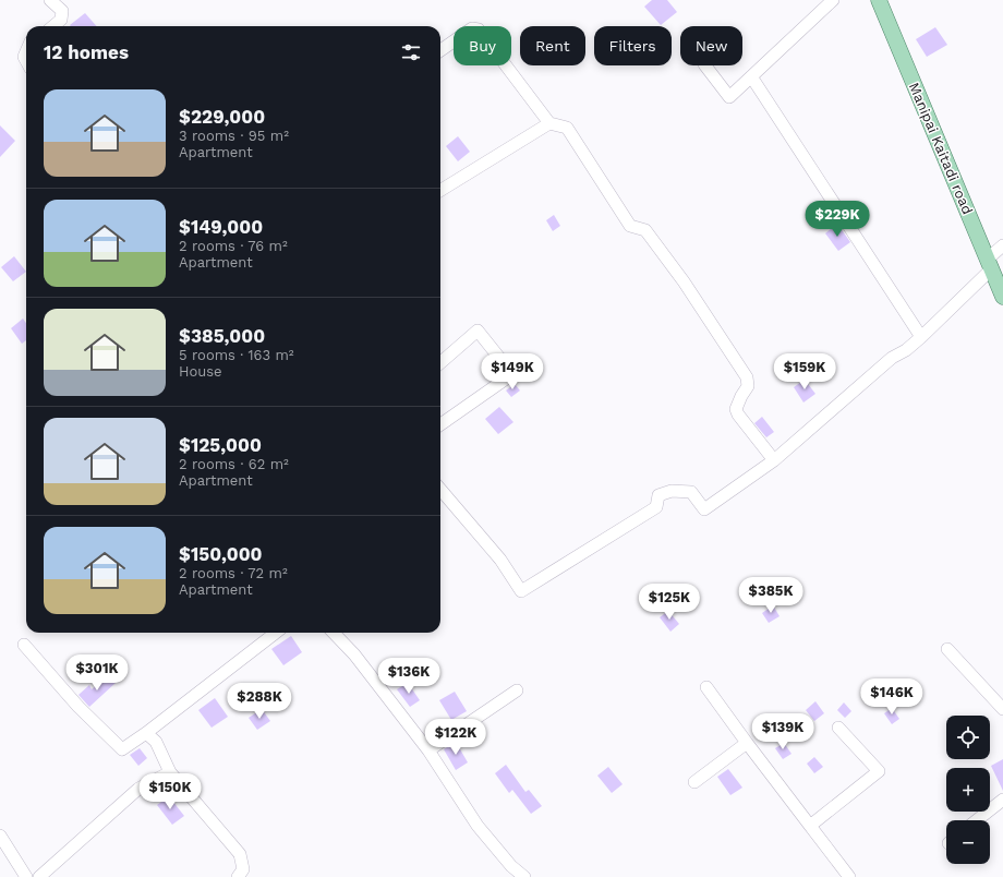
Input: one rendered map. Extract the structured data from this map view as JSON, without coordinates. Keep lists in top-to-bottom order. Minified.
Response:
{"streets":{"main road":["Manipai Kaitadi road"]},"page":{"chip":["Buy","Rent","Filters","New"],"heading":"12 homes","list":[{"name":"$229,000","note":"3 rooms · 95 m² · Apartment"},{"name":"$149,000","note":"2 rooms · 76 m² · Apartment"},{"name":"$385,000","note":"5 rooms · 163 m² · House"},{"name":"$125,000","note":"2 rooms · 62 m² · Apartment"},{"name":"$150,000","note":"2 rooms · 72 m² · Apartment"}],"price":["$229K","$149K","$159K","$385K","$125K","$301K","$136K","$146K","$288K","$139K","$122K","$150K"],"map_buttons":["+","−"]}}
